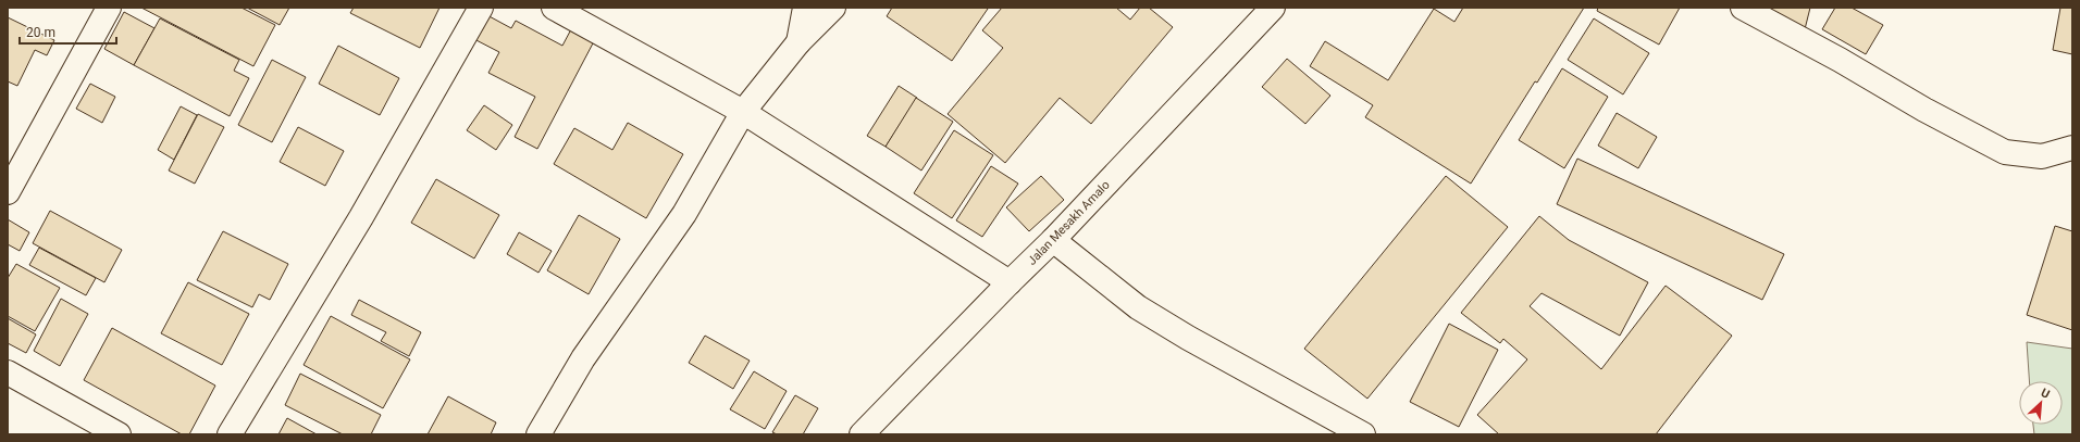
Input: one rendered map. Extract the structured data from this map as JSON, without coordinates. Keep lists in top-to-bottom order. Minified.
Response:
{"streets":{"street":["Jalan Mesakh Amalo"]},"scale_bar":"20 m","north":"top right"}
